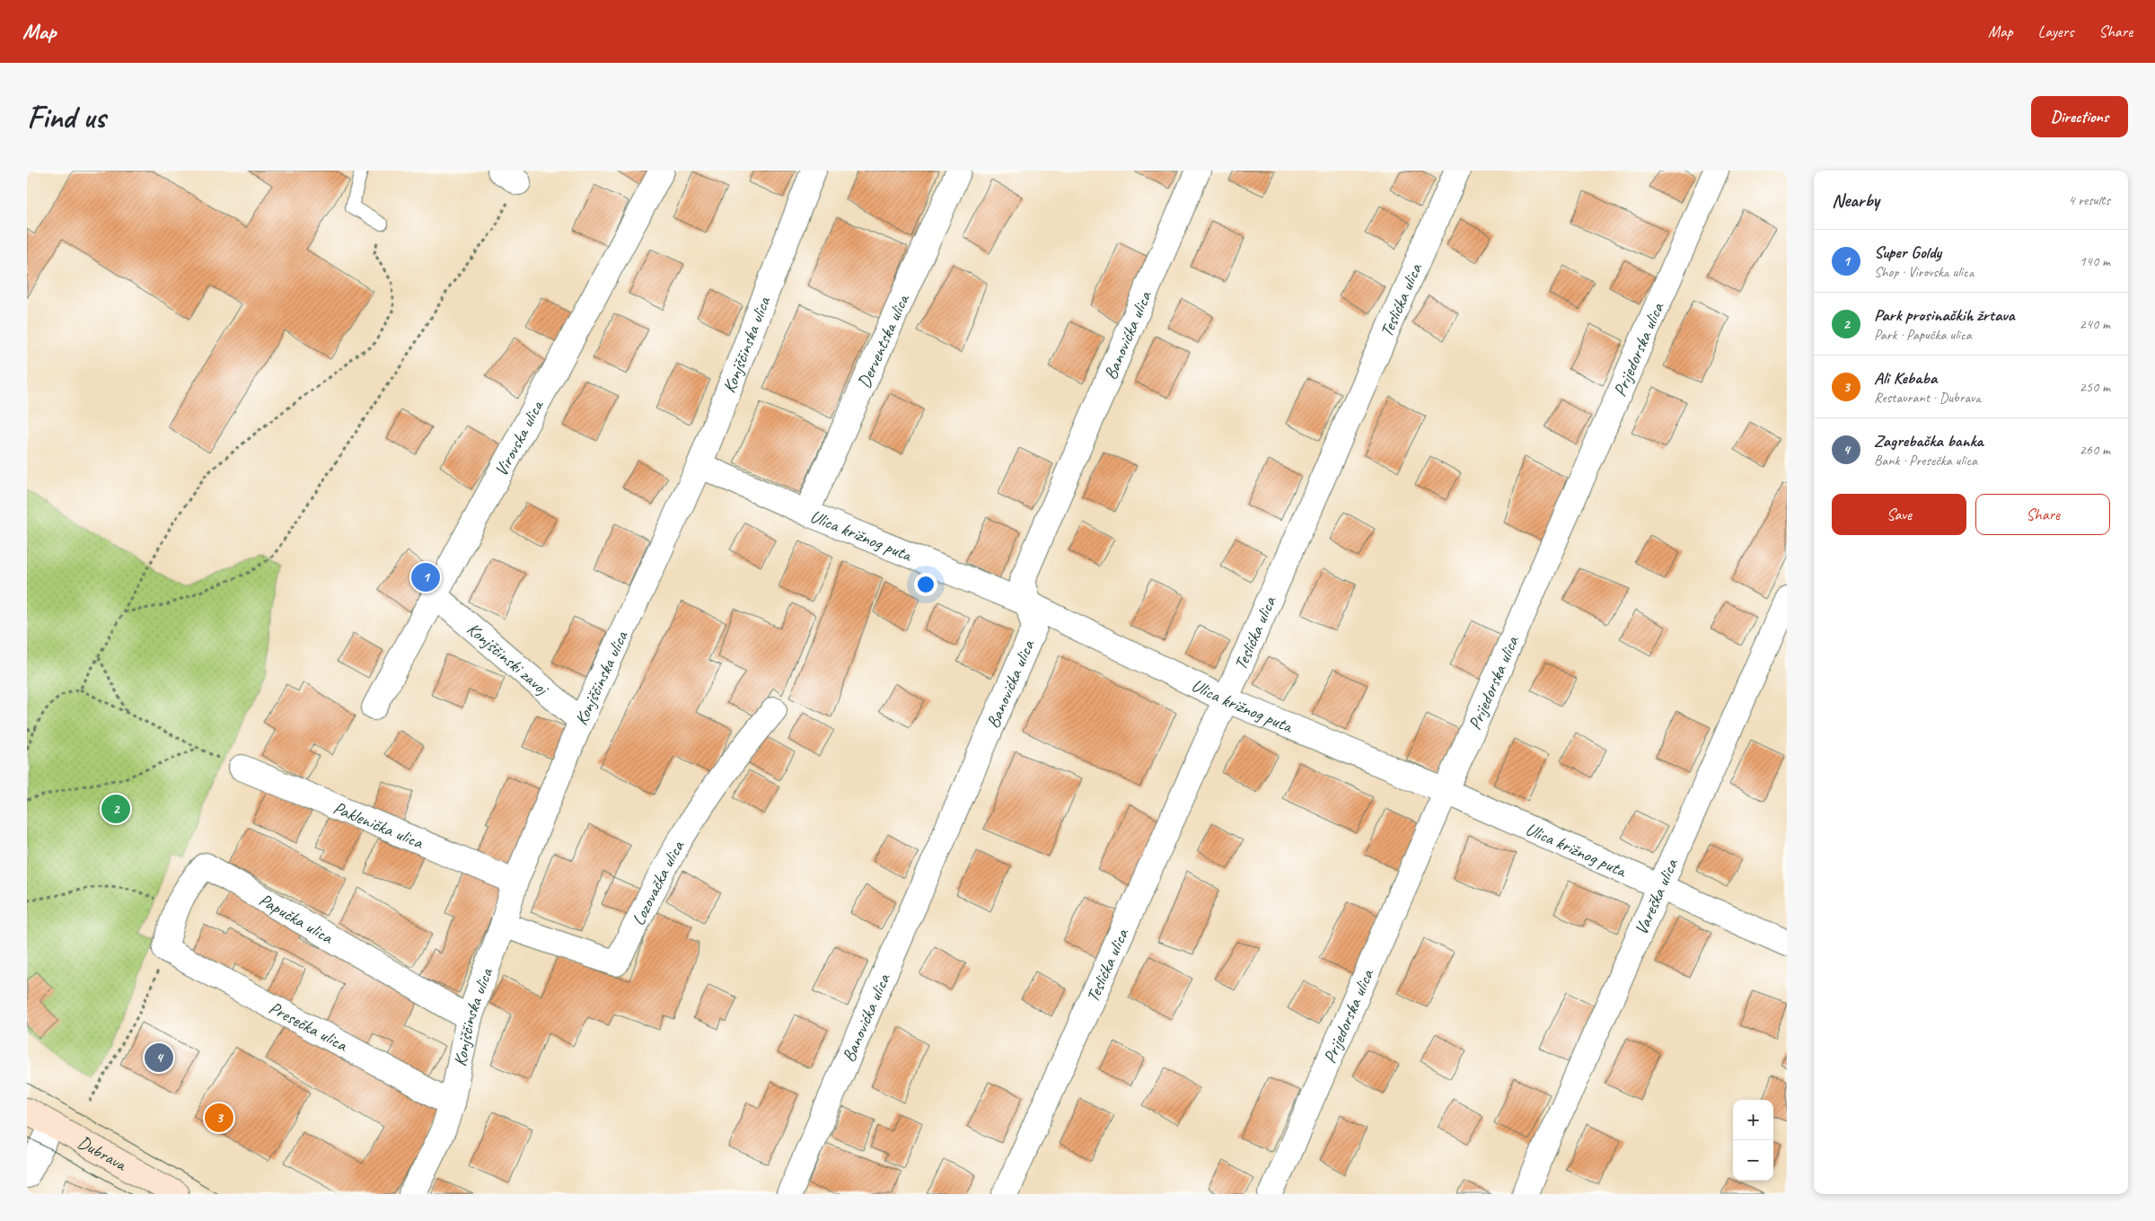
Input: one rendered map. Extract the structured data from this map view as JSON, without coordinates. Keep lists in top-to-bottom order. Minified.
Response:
{"streets":{"main road":["Dubrava"],"street":["Teslićka ulica","Banovićka ulica","Derventska ulica","Konjščinska ulica","Prijedorska ulica","Virovska ulica","Ulica križnog puta","Konjščinski zavoj","Paklenička ulica","Lozovačka ulica","Vareška ulica","Papučka ulica","Presečka ulica"]},"crossings":[["Teslićka ulica","Ulica križnog puta"],["Banovićka ulica","Ulica križnog puta"],["Derventska ulica","Ulica križnog puta"],["Konjščinska ulica","Ulica križnog puta"],["Konjščinska ulica","Konjščinski zavoj"],["Konjščinska ulica","Paklenička ulica"],["Konjščinska ulica","Lozovačka ulica"],["Konjščinska ulica","Papučka ulica"],["Konjščinska ulica","Presečka ulica"],["Prijedorska ulica","Ulica križnog puta"],["Virovska ulica","Konjščinski zavoj"],["Ulica križnog puta","Vareška ulica"],["Papučka ulica","Presečka ulica"]],"page":{"header":"Map","nav":["Map","Layers","Share"],"buttons":["Directions",["Save","Share"]],"title":"Find us","heading":["Nearby","4 results"],"list":[{"mark":"1","name":"Super Goldy","note":"Shop · Virovska ulica","value":"140 m"},{"mark":"2","name":"Park prosinačkih žrtava","note":"Park · Papučka ulica","value":"240 m"},{"mark":"3","name":"Ali Kebaba","note":"Restaurant · Dubrava","value":"250 m"},{"mark":"4","name":"Zagrebačka banka","note":"Bank · Presečka ulica","value":"260 m"}],"pins":["1","2","4","3"],"map_buttons":["+","−"]}}
